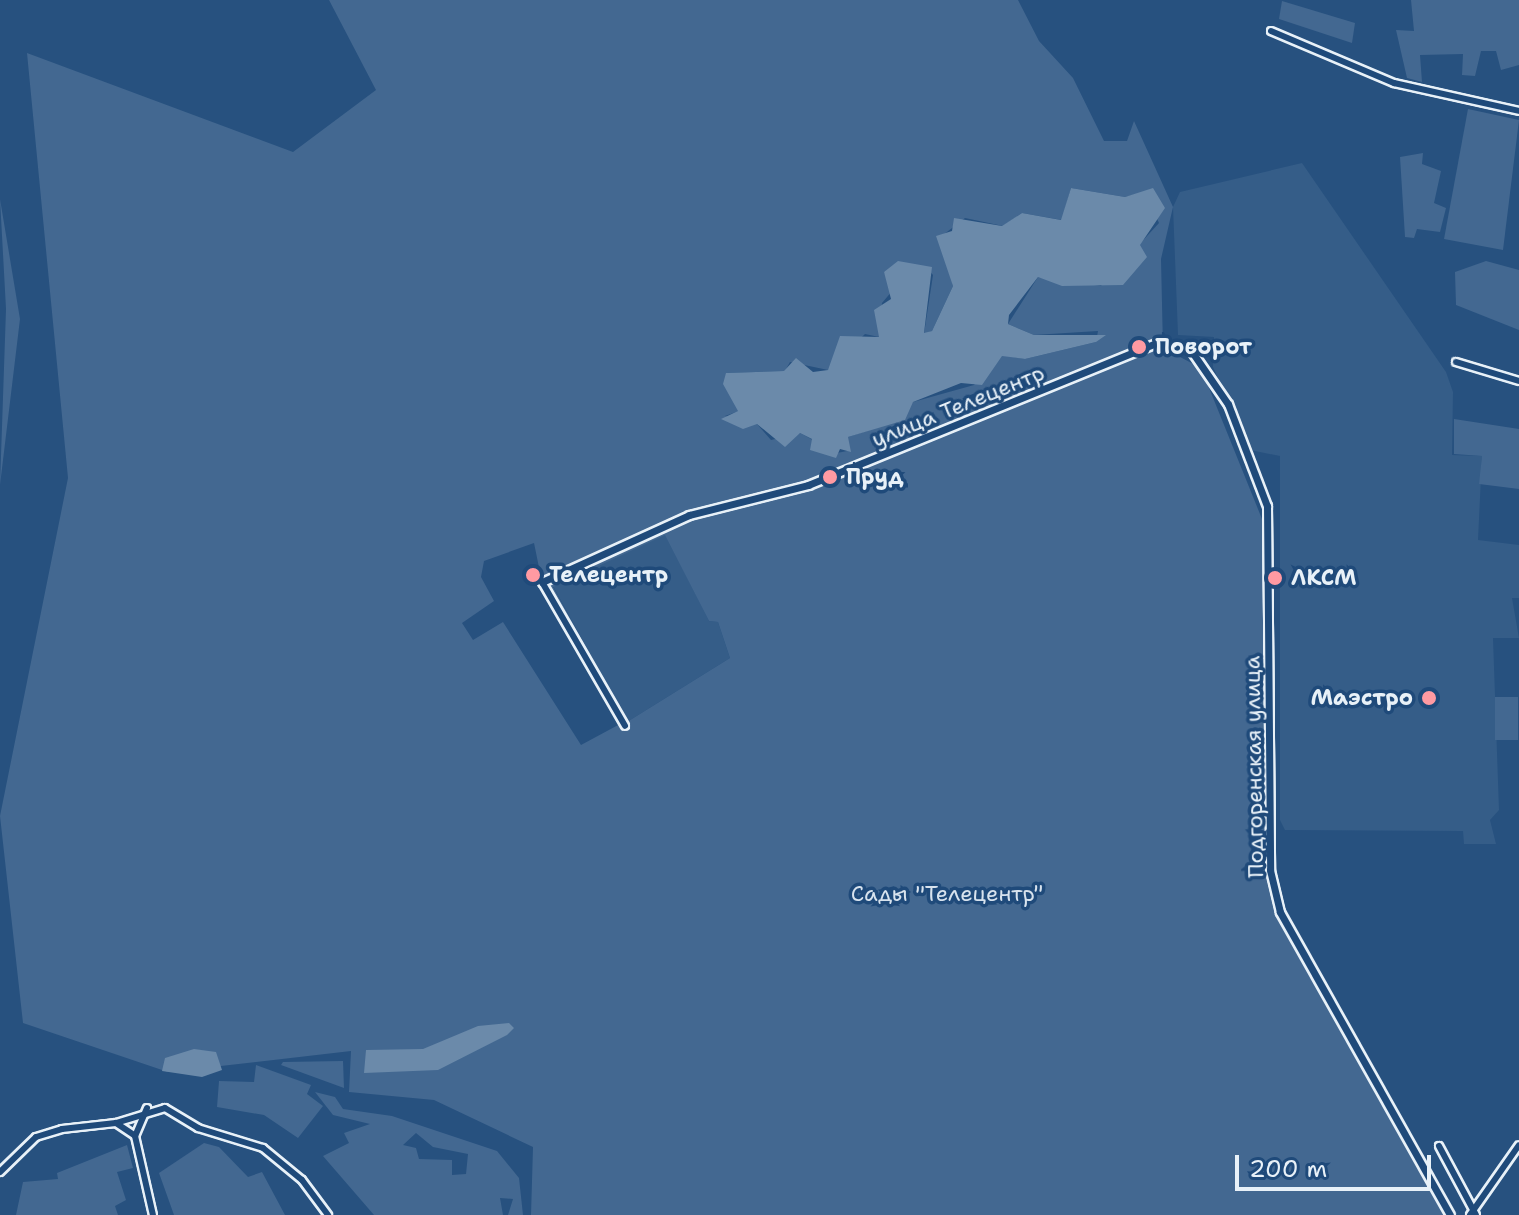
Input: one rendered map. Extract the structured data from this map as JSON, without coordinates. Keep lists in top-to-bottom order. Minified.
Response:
{"streets":{"street":["улица Телецентр","Подгоренская улица"]},"crossings":[["улица Телецентр","Подгоренская улица"]],"parks":["Сады \"Телецентр\""],"places":["Поворот","Пруд","Телецентр","ЛКСМ","Маэстро"],"scale_bar":"200 m"}
